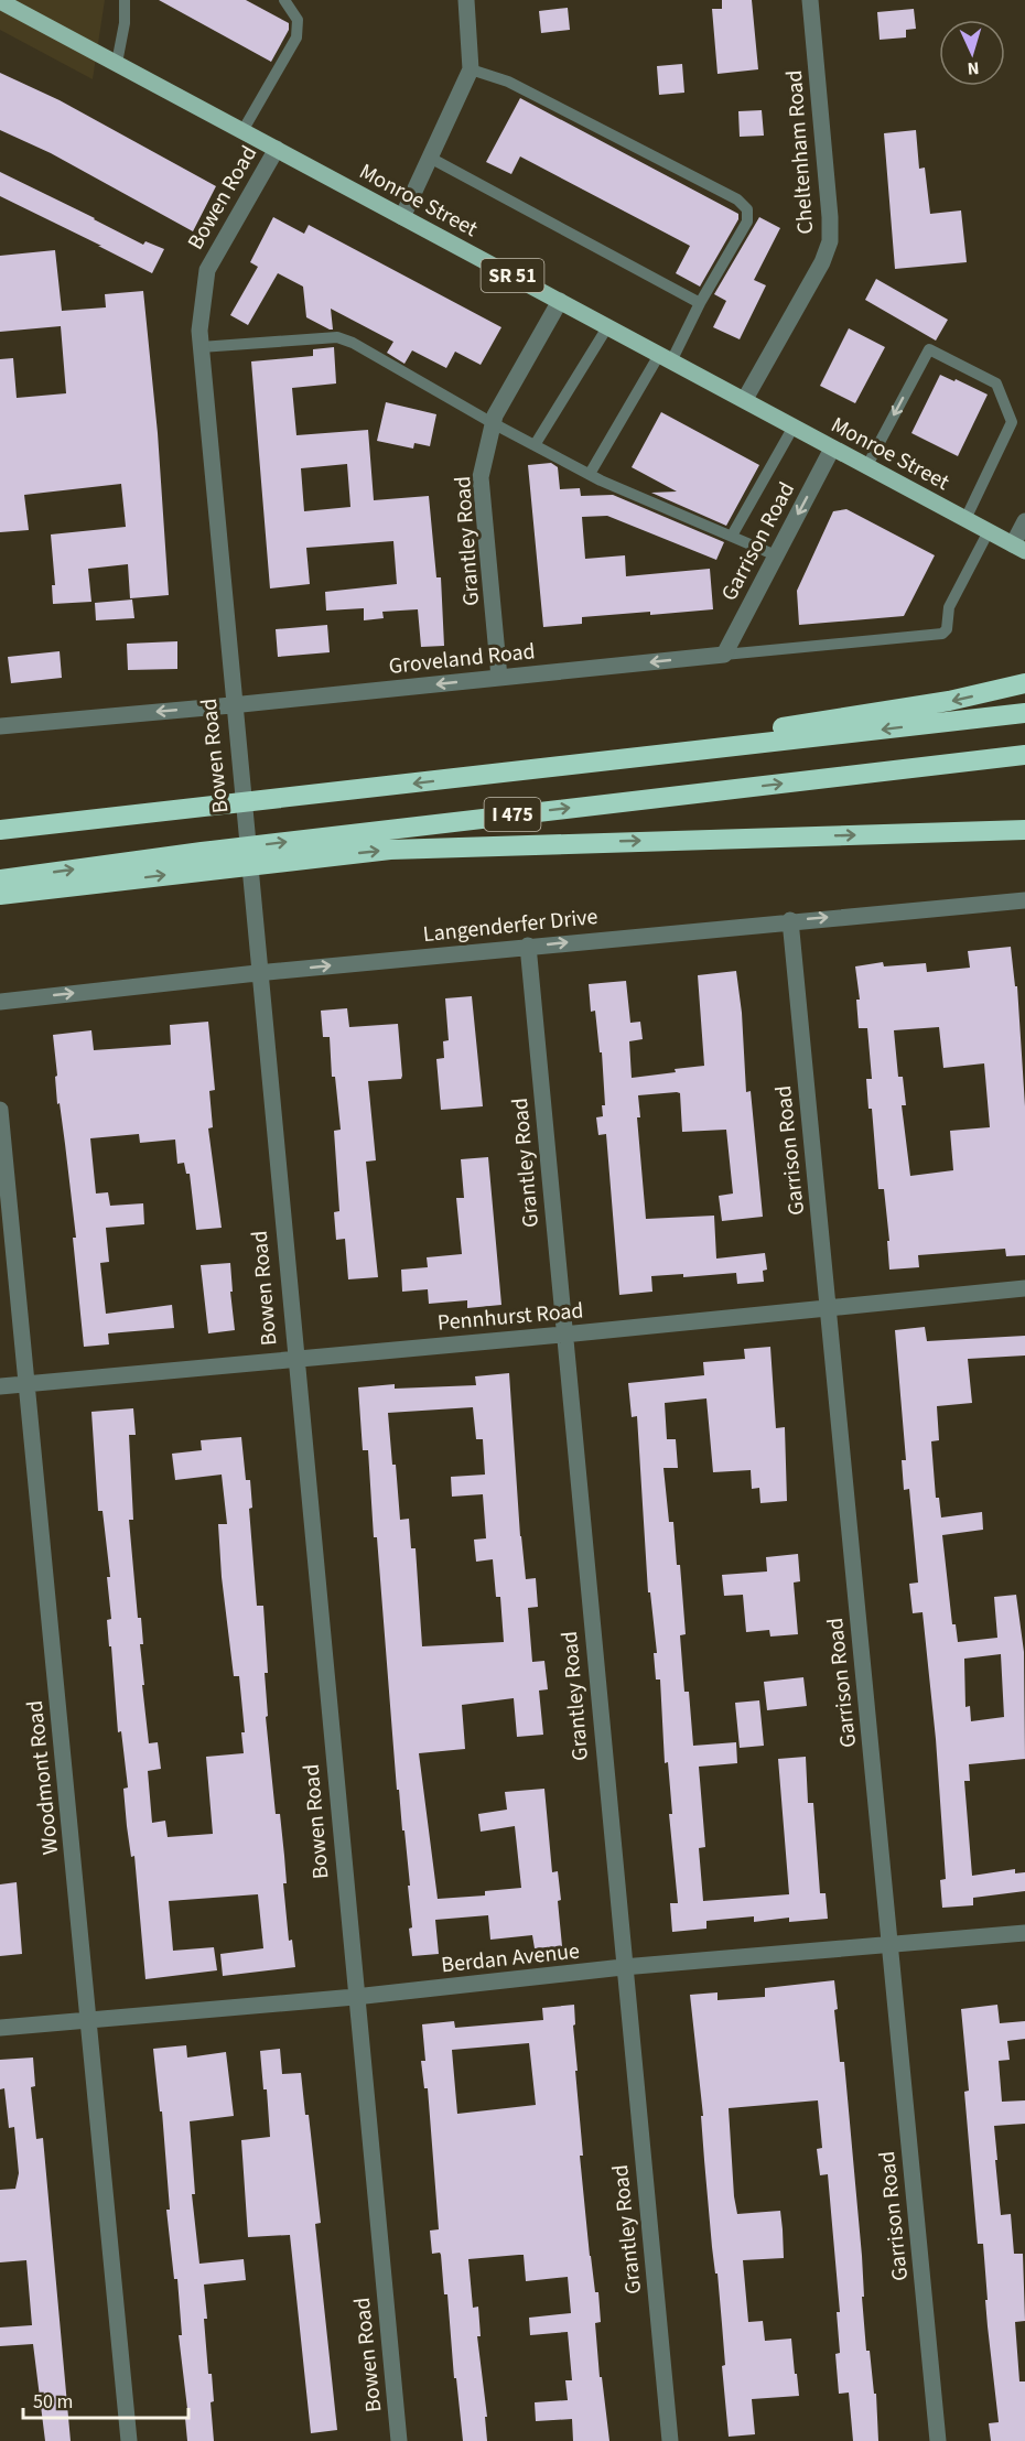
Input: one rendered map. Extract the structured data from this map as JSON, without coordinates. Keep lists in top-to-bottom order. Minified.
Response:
{"streets":{"highway":["I 475"],"main road":["Monroe Street","SR 51"],"street":["Cheltenham Road","Bowen Road","Grantley Road","Garrison Road","Groveland Road","Langenderfer Drive","Pennhurst Road","Woodmont Road","Berdan Avenue"]},"crossings":[["Cheltenham Road","Monroe Street"],["Bowen Road","Monroe Street"],["Bowen Road","Groveland Road"],["Bowen Road","Langenderfer Drive"],["Bowen Road","Pennhurst Road"],["Bowen Road","Berdan Avenue"],["Monroe Street","Grantley Road"],["Monroe Street","Garrison Road"],["Monroe Street","Groveland Road"],["Grantley Road","Groveland Road"],["Grantley Road","Langenderfer Drive"],["Grantley Road","Pennhurst Road"],["Grantley Road","Berdan Avenue"],["Garrison Road","Groveland Road"],["Garrison Road","Langenderfer Drive"],["Garrison Road","Pennhurst Road"],["Garrison Road","Berdan Avenue"],["Pennhurst Road","Woodmont Road"],["Woodmont Road","Berdan Avenue"]],"one_way":["Groveland Road","Langenderfer Drive"],"scale_bar":"50 m","north":"bottom"}
